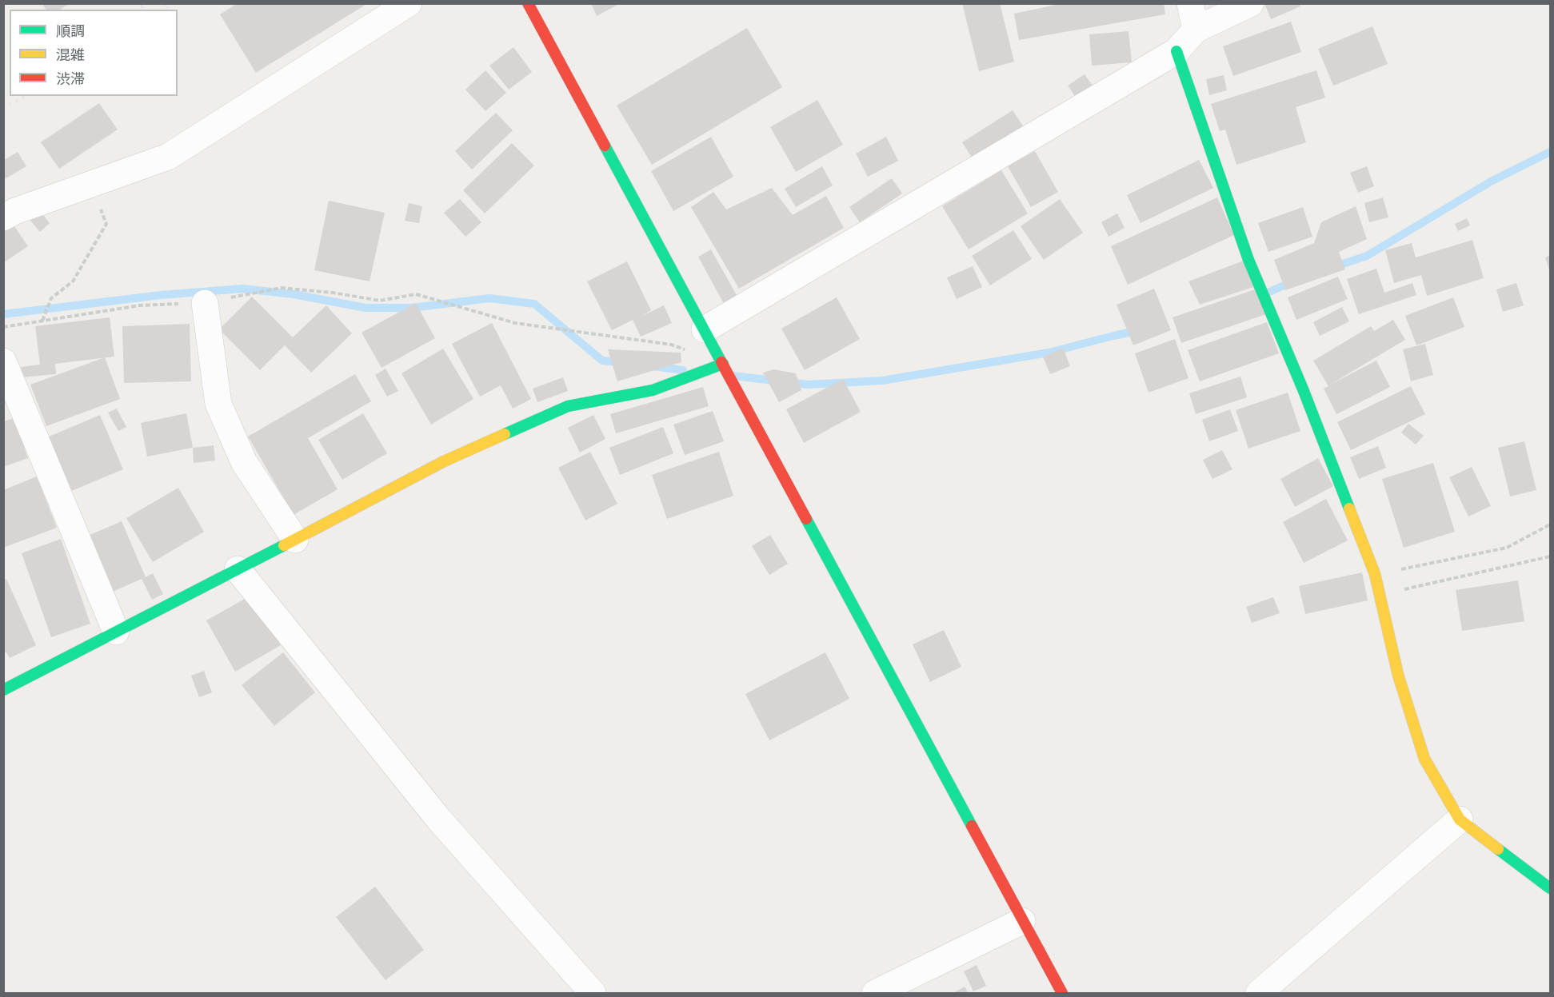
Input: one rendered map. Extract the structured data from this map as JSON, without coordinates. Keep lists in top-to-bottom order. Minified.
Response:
{"legend":["順調","混雑","渋滞"]}
